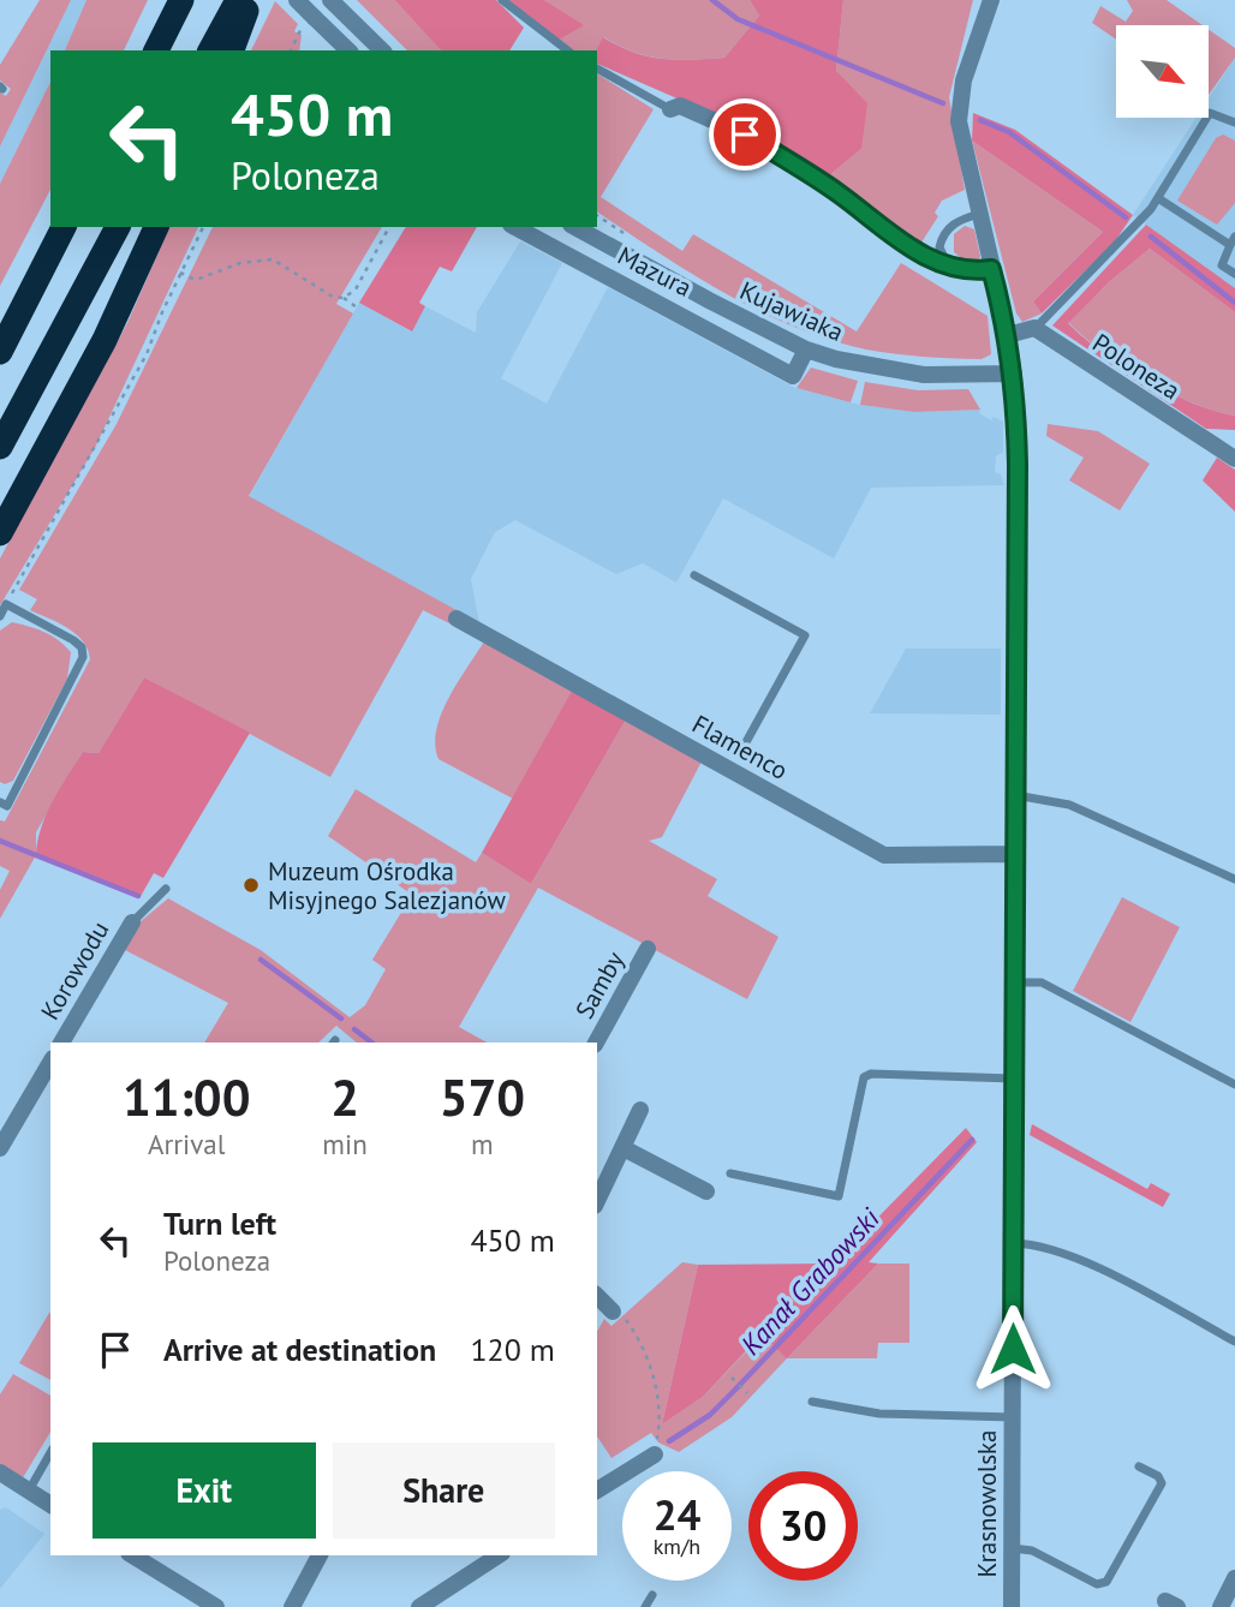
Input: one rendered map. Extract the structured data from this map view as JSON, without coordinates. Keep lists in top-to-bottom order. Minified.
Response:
{"streets":{"street":["Mazura","Kujawiaka","Poloneza","Flamenco","Korowodu","Samby","Krasnowolska"]},"crossings":[["Mazura","Kujawiaka"],["Kujawiaka","Krasnowolska"],["Flamenco","Krasnowolska"]],"water":["Kanał Grabowski"],"places":["Muzeum Ośrodka Misyjnego Salezjanów"],"north":"bottom right","page":{"turn":["450 m","Poloneza"],"eta":["11:00","Arrival","2","min","570","m"],"list":[{"name":"Turn left","note":"Poloneza","value":"450 m"},{"name":"Arrive at destination","value":"120 m"}],"buttons":["Exit","Share"],"speed":"24 km/h","limit":"30"}}
